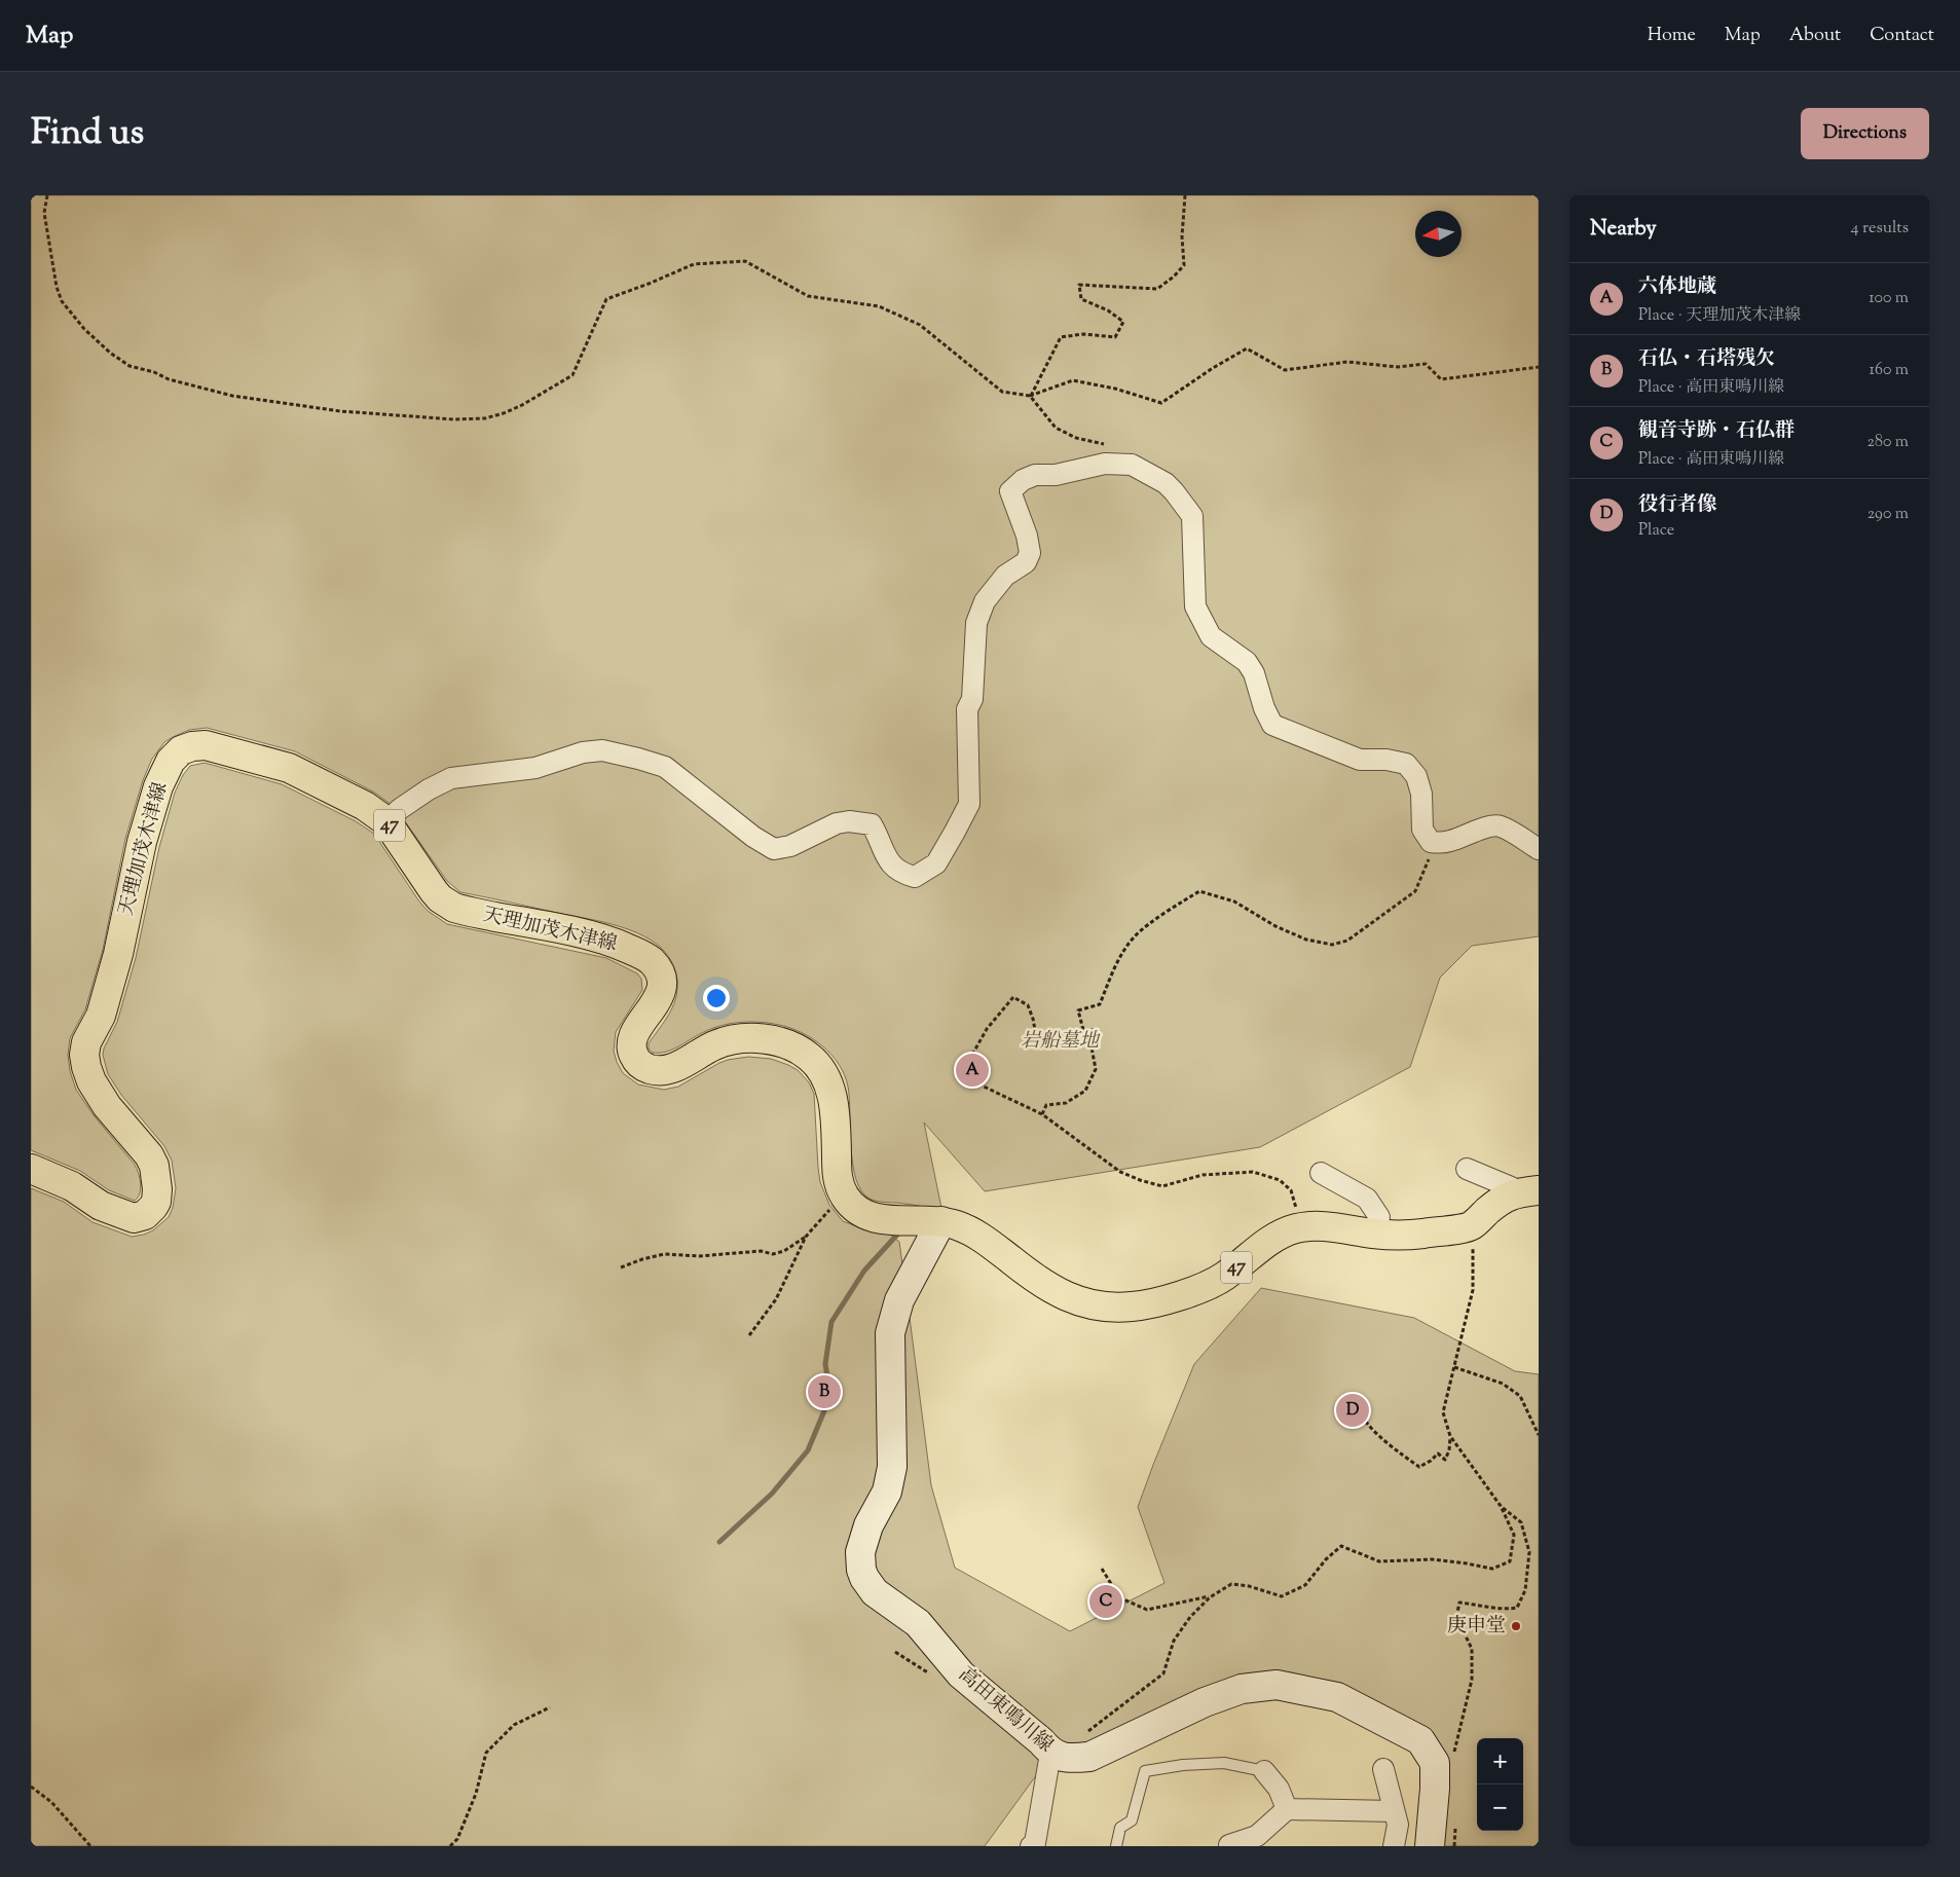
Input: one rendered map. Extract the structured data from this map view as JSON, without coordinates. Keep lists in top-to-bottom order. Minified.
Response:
{"streets":{"main road":["47","天理加茂木津線","高田東鳴川線"]},"crossings":[["天理加茂木津線","高田東鳴川線"]],"parks":["岩船墓地"],"places":["庚申堂"],"north":"left","page":{"header":"Map","nav":["Home","Map","About","Contact"],"title":"Find us","buttons":"Directions","heading":["Nearby","4 results"],"list":[{"mark":"A","name":"六体地蔵","note":"Place · 天理加茂木津線","value":"100 m"},{"mark":"B","name":"石仏・石塔残欠","note":"Place · 高田東鳴川線","value":"160 m"},{"mark":"C","name":"観音寺跡・石仏群","note":"Place · 高田東鳴川線","value":"280 m"},{"mark":"D","name":"役行者像","note":"Place","value":"290 m"}],"pins":["A","B","D","C"],"map_buttons":["+","−"]}}
